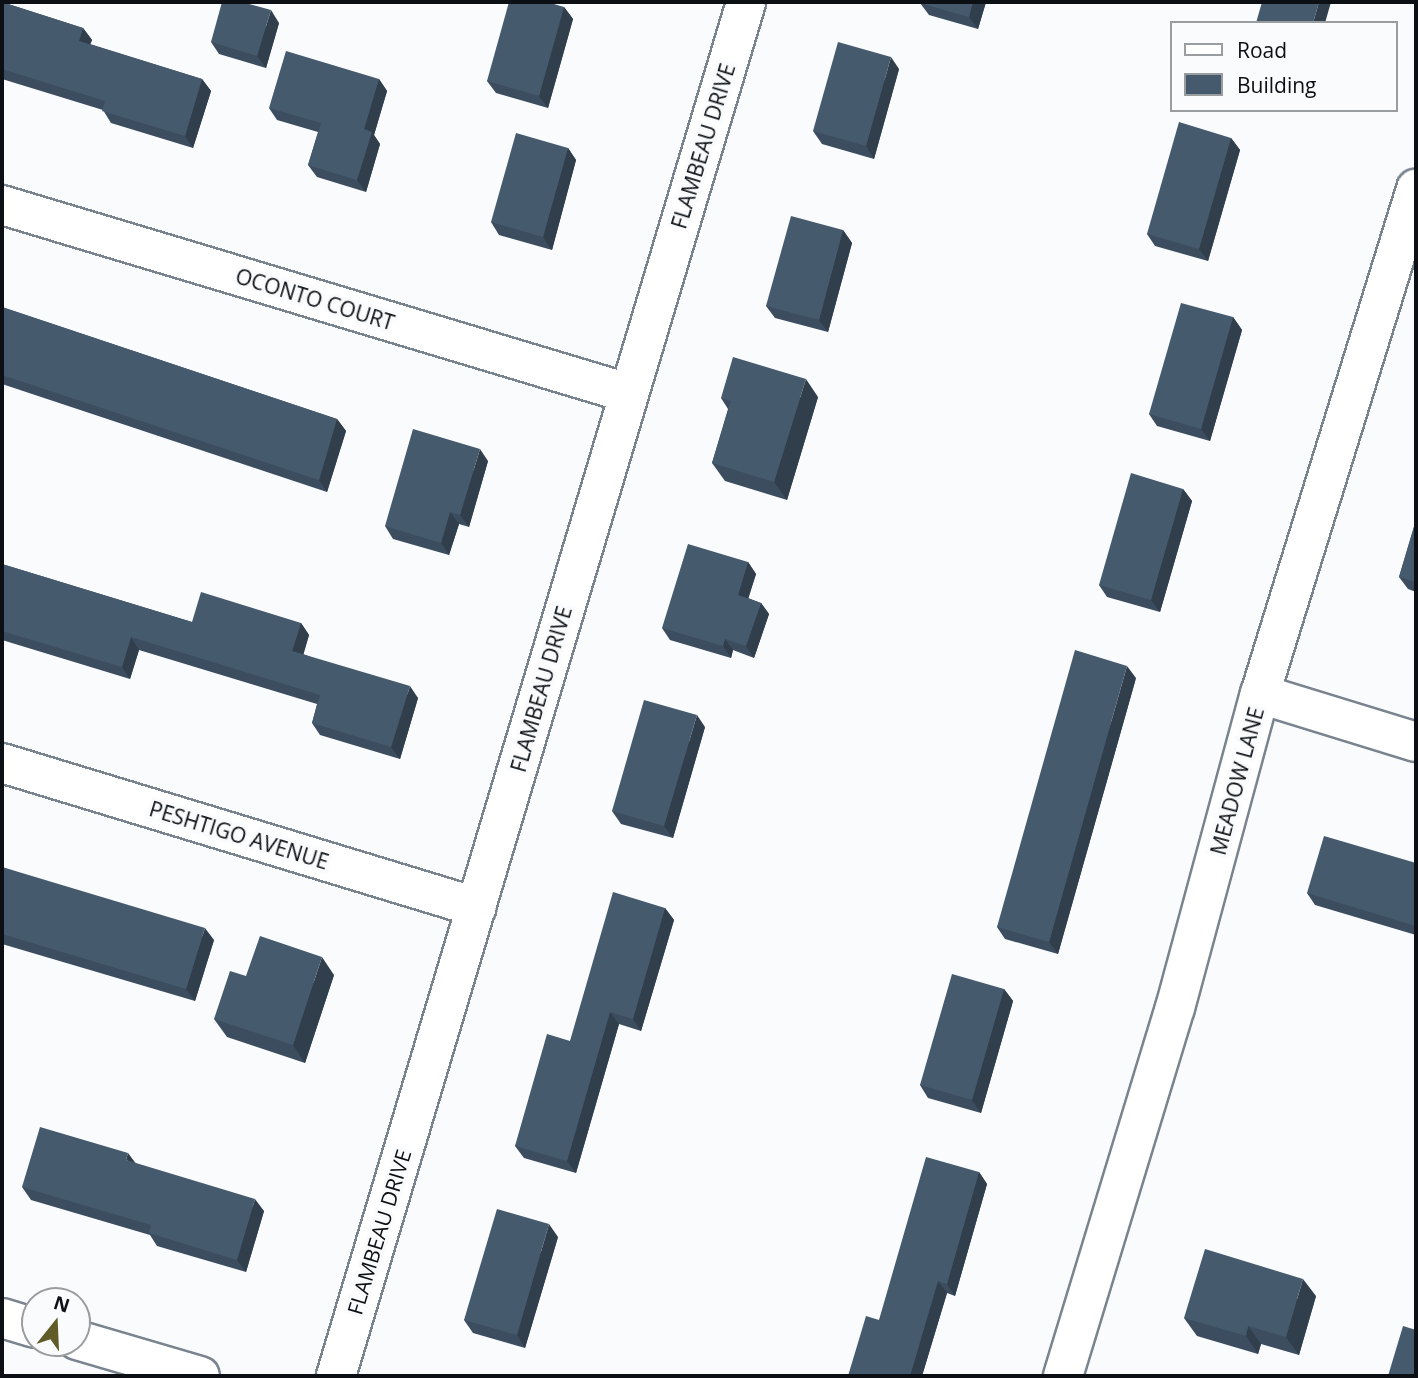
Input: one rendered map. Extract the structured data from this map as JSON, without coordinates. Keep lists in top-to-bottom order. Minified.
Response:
{"streets":{"street":["FLAMBEAU DRIVE","OCONTO COURT","MEADOW LANE","PESHTIGO AVENUE"]},"crossings":[["FLAMBEAU DRIVE","OCONTO COURT"],["FLAMBEAU DRIVE","PESHTIGO AVENUE"]],"legend":["Road","Building"],"north":"top"}
